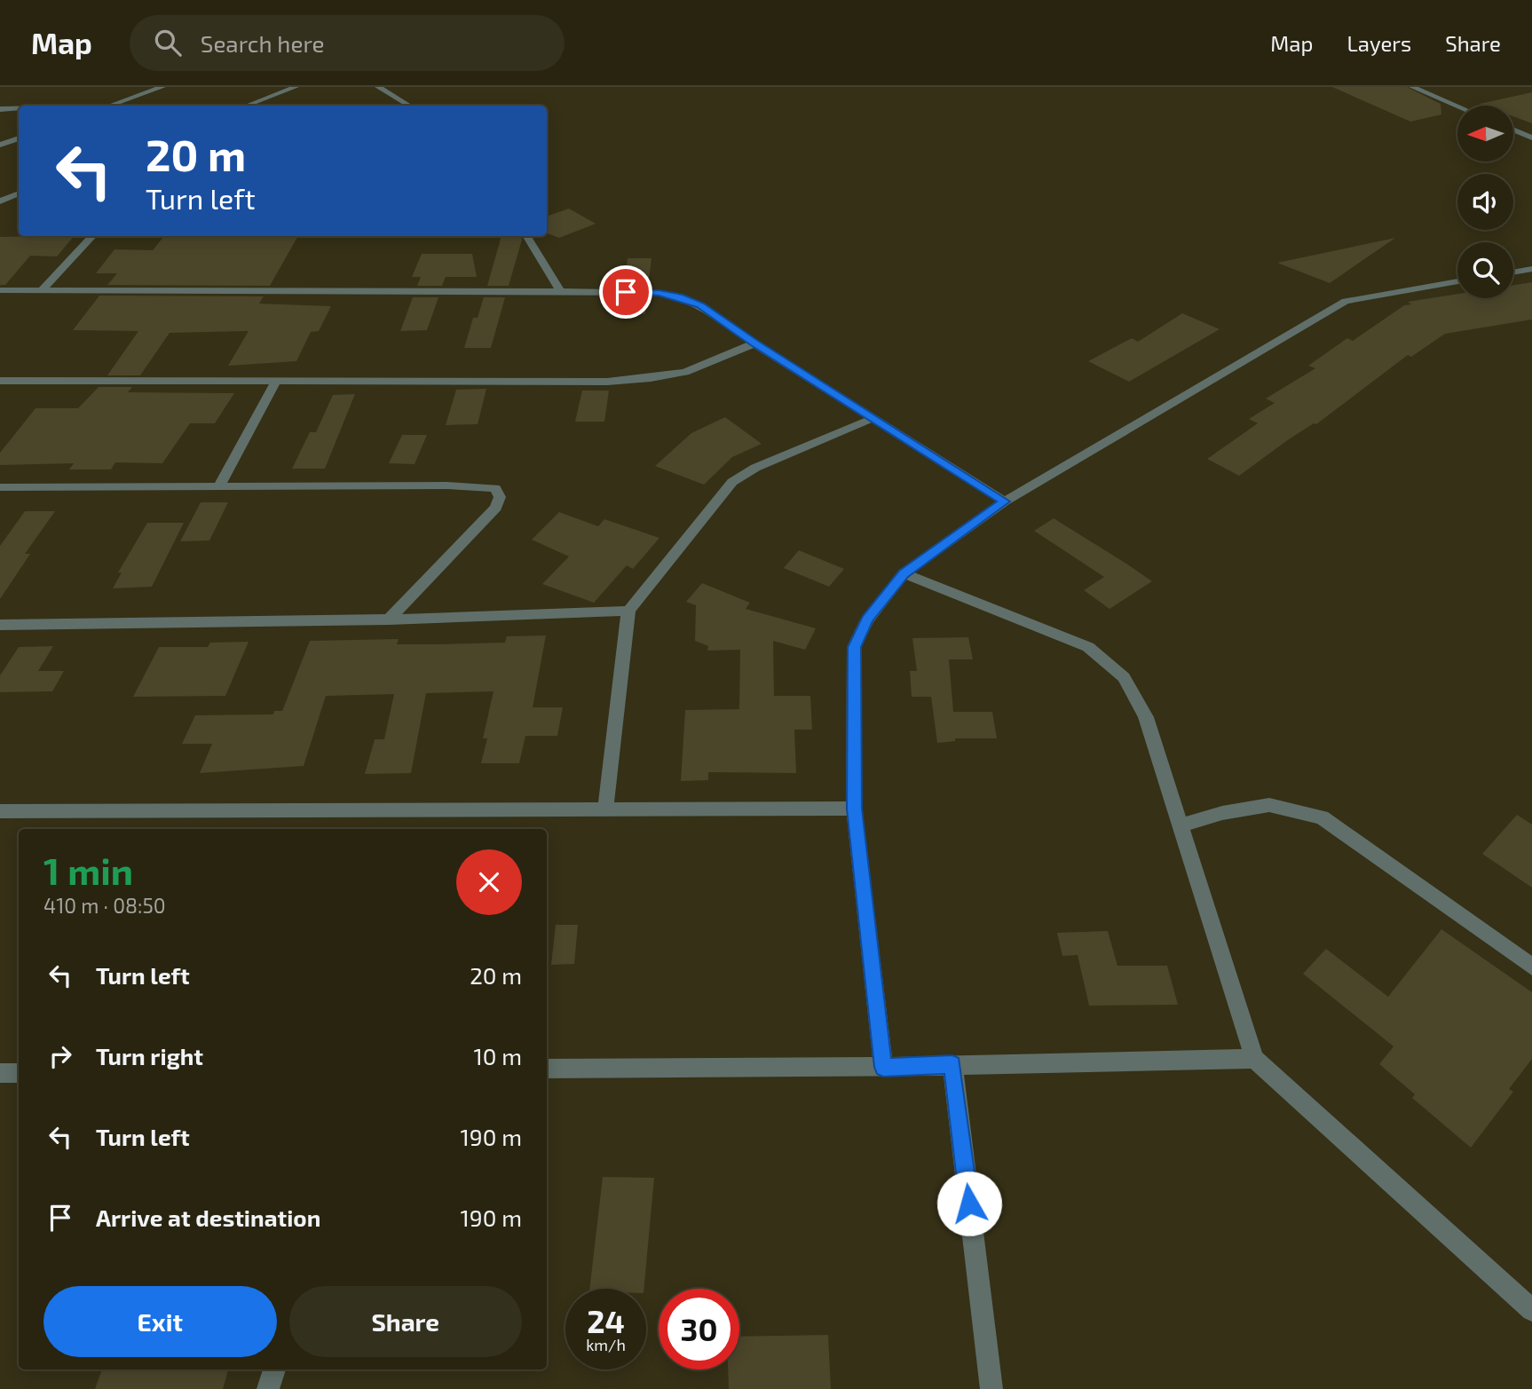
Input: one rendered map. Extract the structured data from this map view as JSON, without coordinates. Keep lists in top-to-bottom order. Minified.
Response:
{"north":"left","page":{"header":"Map","search":"Search here","nav":["Map","Layers","Share"],"turn":["20 m","Turn left"],"heading":["1 min","410 m · 08:50"],"list":[{"name":"Turn left","value":"20 m"},{"name":"Turn right","value":"10 m"},{"name":"Turn left","value":"190 m"},{"name":"Arrive at destination","value":"190 m"}],"buttons":["Exit","Share"],"speed":"24 km/h","limit":"30"}}
